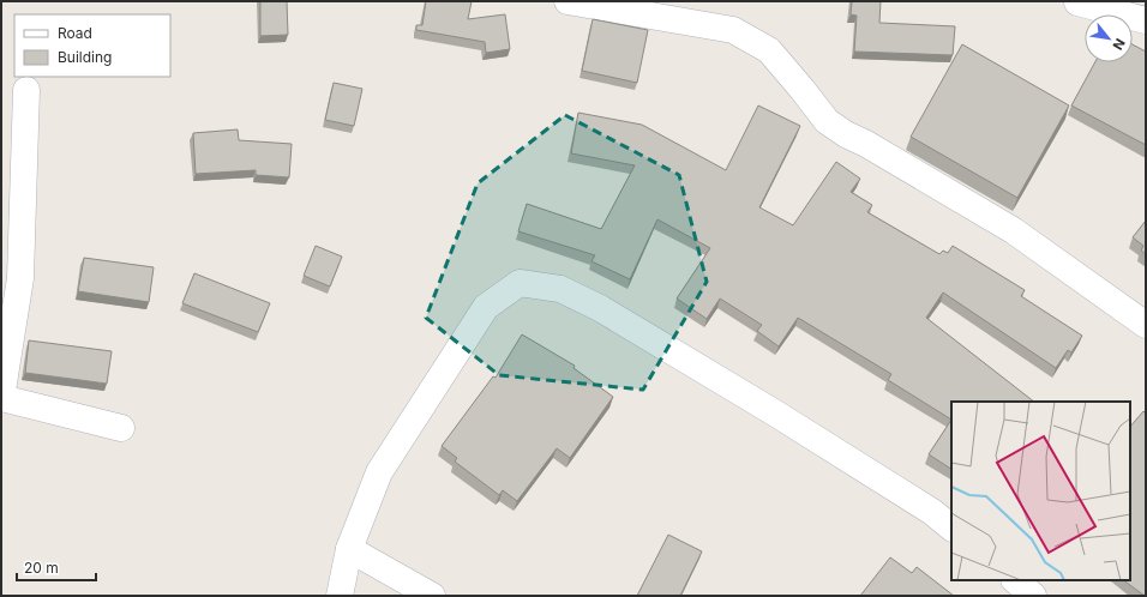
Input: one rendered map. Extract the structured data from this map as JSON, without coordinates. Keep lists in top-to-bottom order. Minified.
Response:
{"legend":["Road","Building"],"scale_bar":"20 m","north":"bottom right"}
